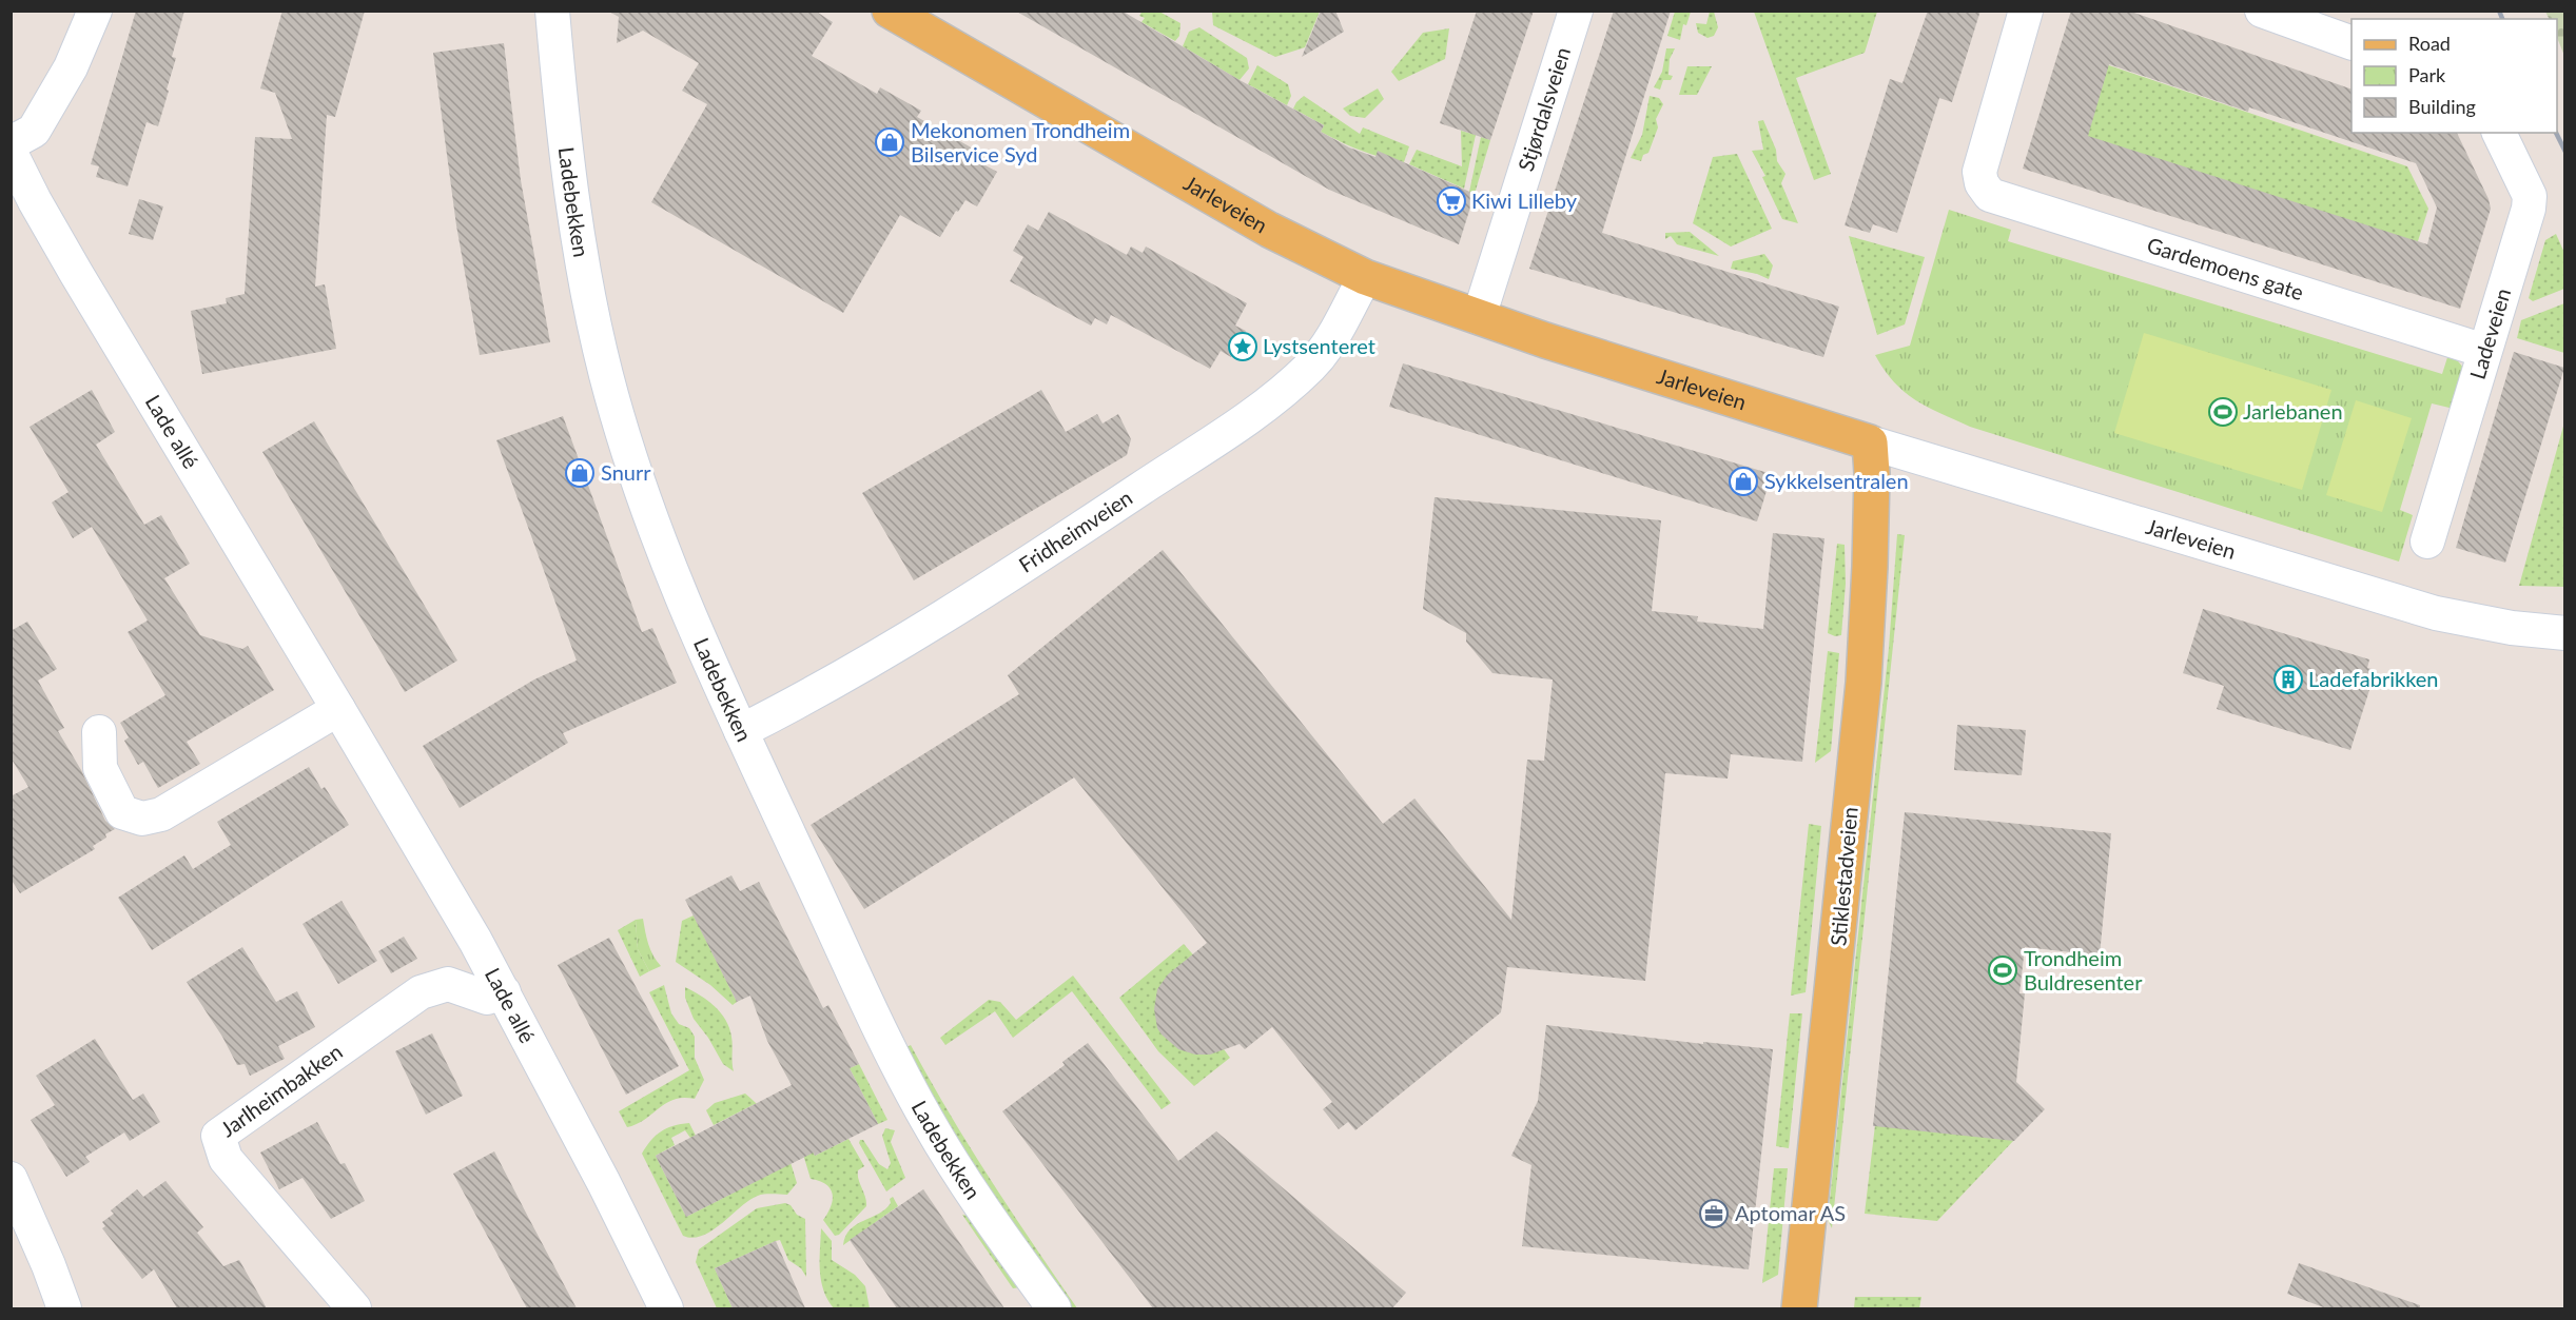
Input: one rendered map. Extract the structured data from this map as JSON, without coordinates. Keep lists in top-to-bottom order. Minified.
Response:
{"streets":{"main road":["Jarleveien","Stiklestadveien"],"street":["Stjørdalsveien","Ladebekken","Gardemoens gate","Ladeveien","Lade allé","Fridheimveien","Jarlheimbakken"]},"crossings":[["Stjørdalsveien","Jarleveien"],["Ladebekken","Fridheimveien"],["Jarleveien","Fridheimveien"],["Jarleveien","Stiklestadveien"],["Gardemoens gate","Ladeveien"],["Lade allé","Jarlheimbakken"]],"places":{"shop":["Mekonomen Trondheim Bilservice Syd","Snurr","Sykkelsentralen"],"supermarket":["Kiwi Lilleby"],"place":["Lystsenteret"],"sports":["Jarlebanen","Trondheim Buldresenter"],"building":["Ladefabrikken"],"office":["Aptomar AS"]},"legend":["Road","Park","Building"]}
